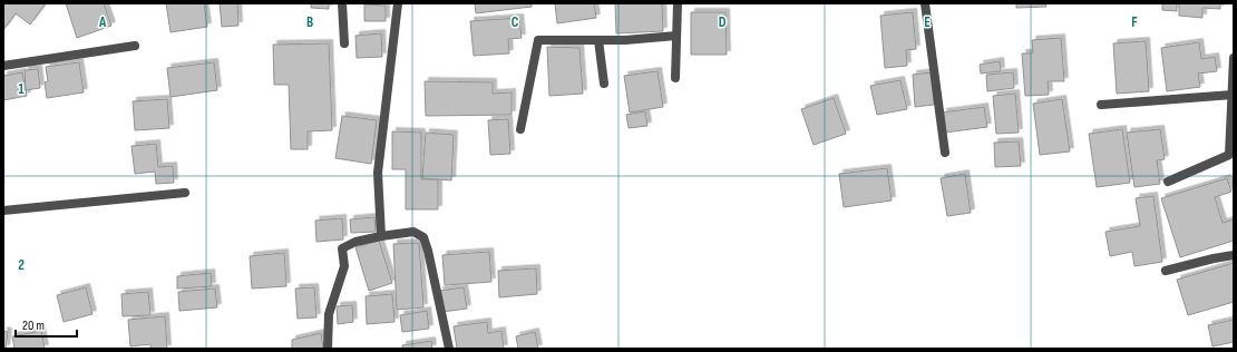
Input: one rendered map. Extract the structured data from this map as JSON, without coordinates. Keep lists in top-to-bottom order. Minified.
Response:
{"scale_bar":"20 m","grid":{"columns":["A","B","C","D","E","F"],"rows":["1","2"]}}
